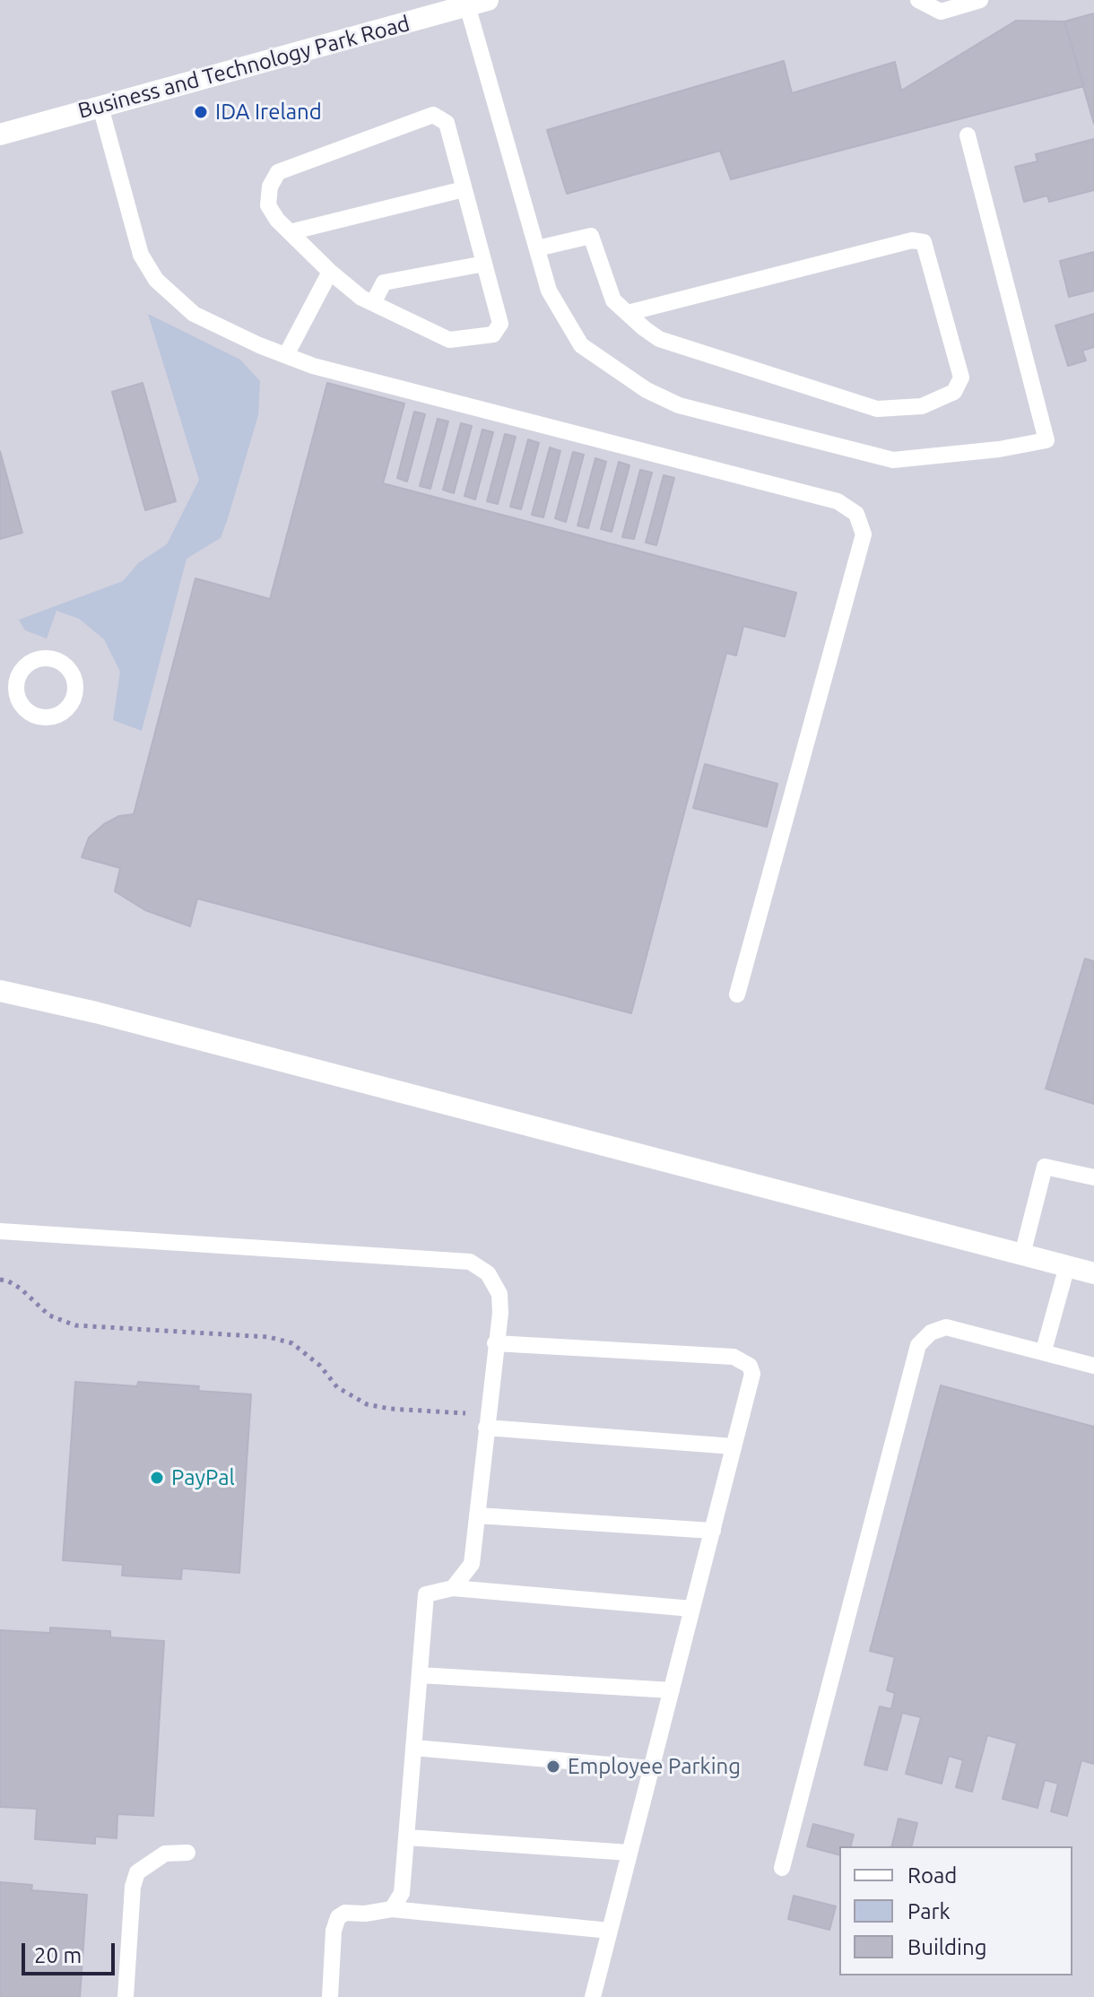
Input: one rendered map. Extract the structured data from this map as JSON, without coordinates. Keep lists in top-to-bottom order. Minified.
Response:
{"streets":{"street":["Business and Technology Park Road"]},"places":["IDA Ireland","PayPal","Employee Parking"],"legend":["Road","Park","Building"],"scale_bar":"20 m"}
